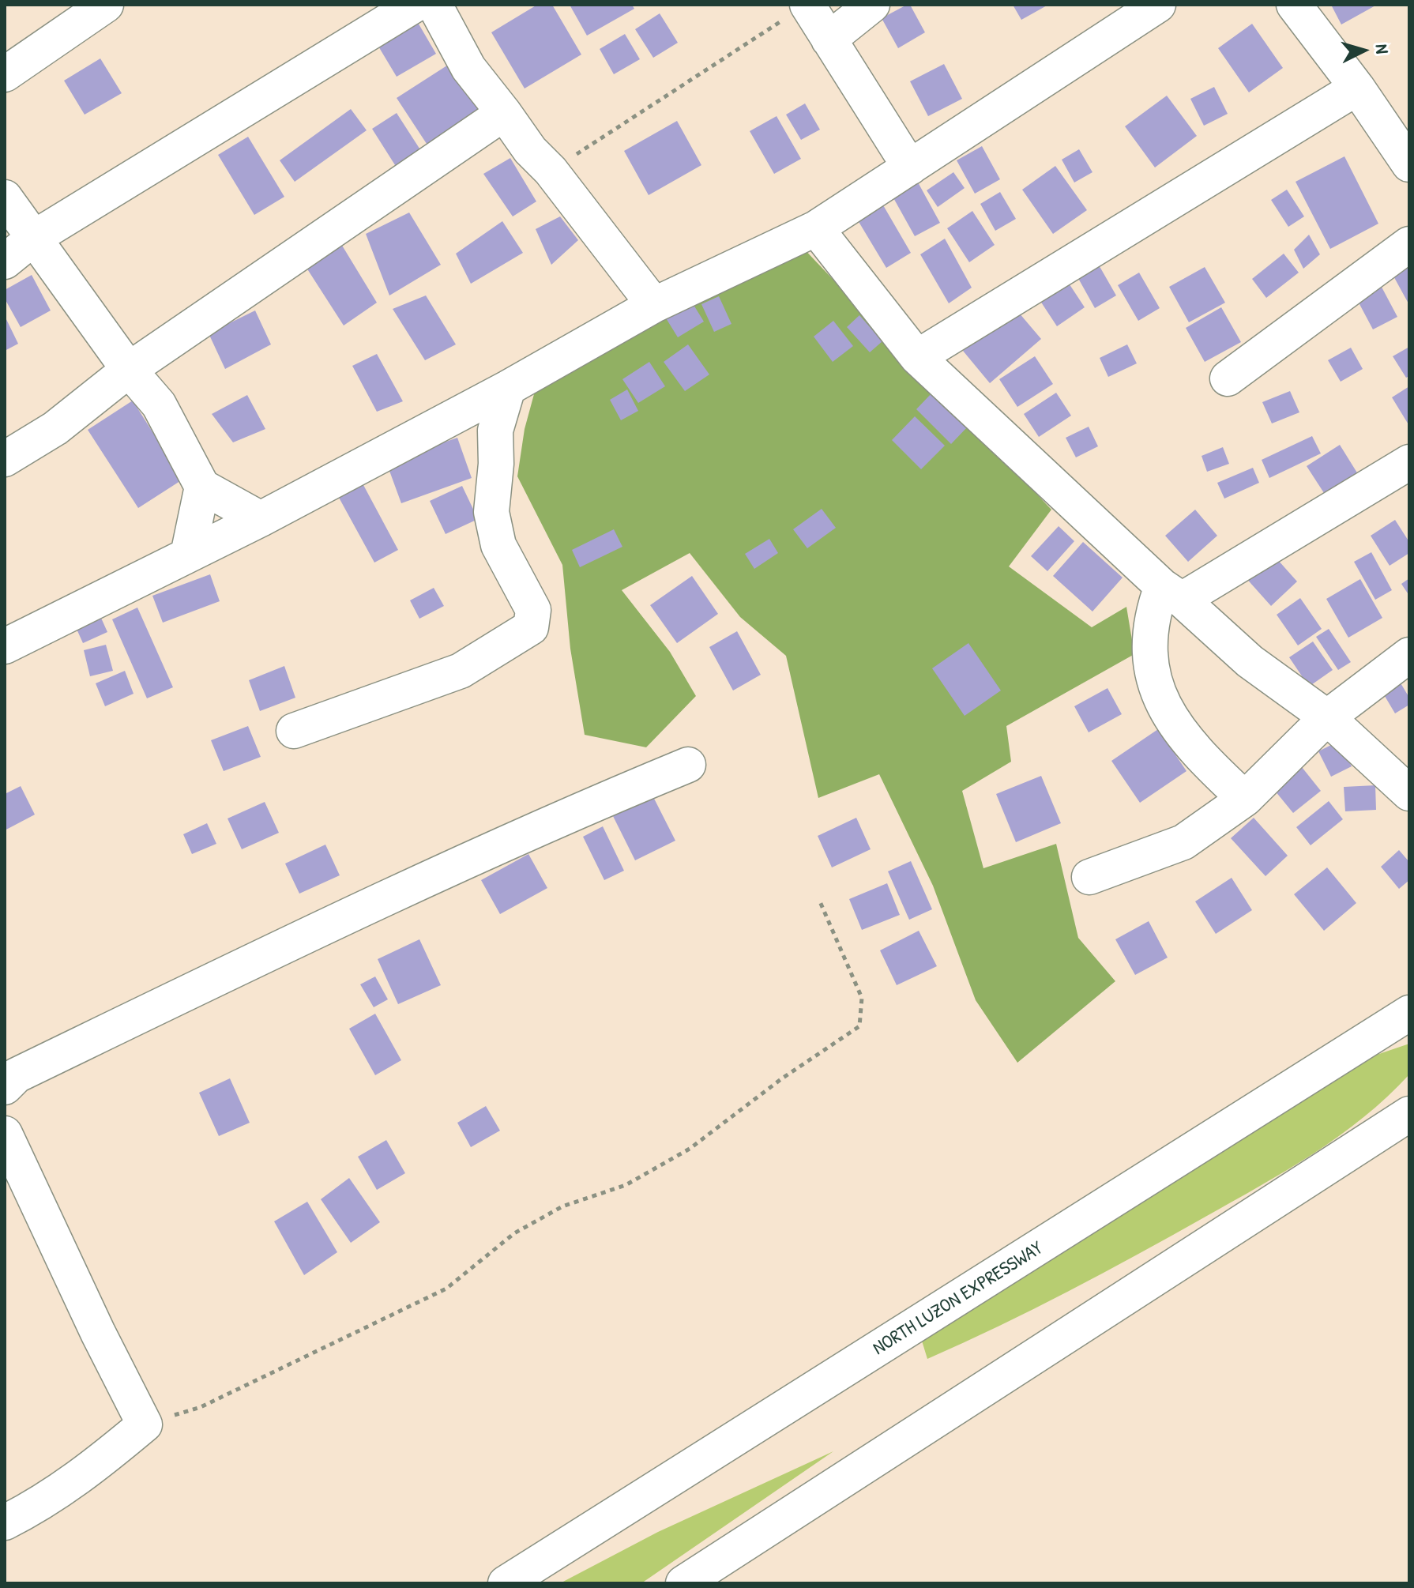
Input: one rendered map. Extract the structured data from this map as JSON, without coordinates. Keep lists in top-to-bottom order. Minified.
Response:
{"streets":{"main road":["NORTH LUZON EXPRESSWAY"]},"north":"right"}
